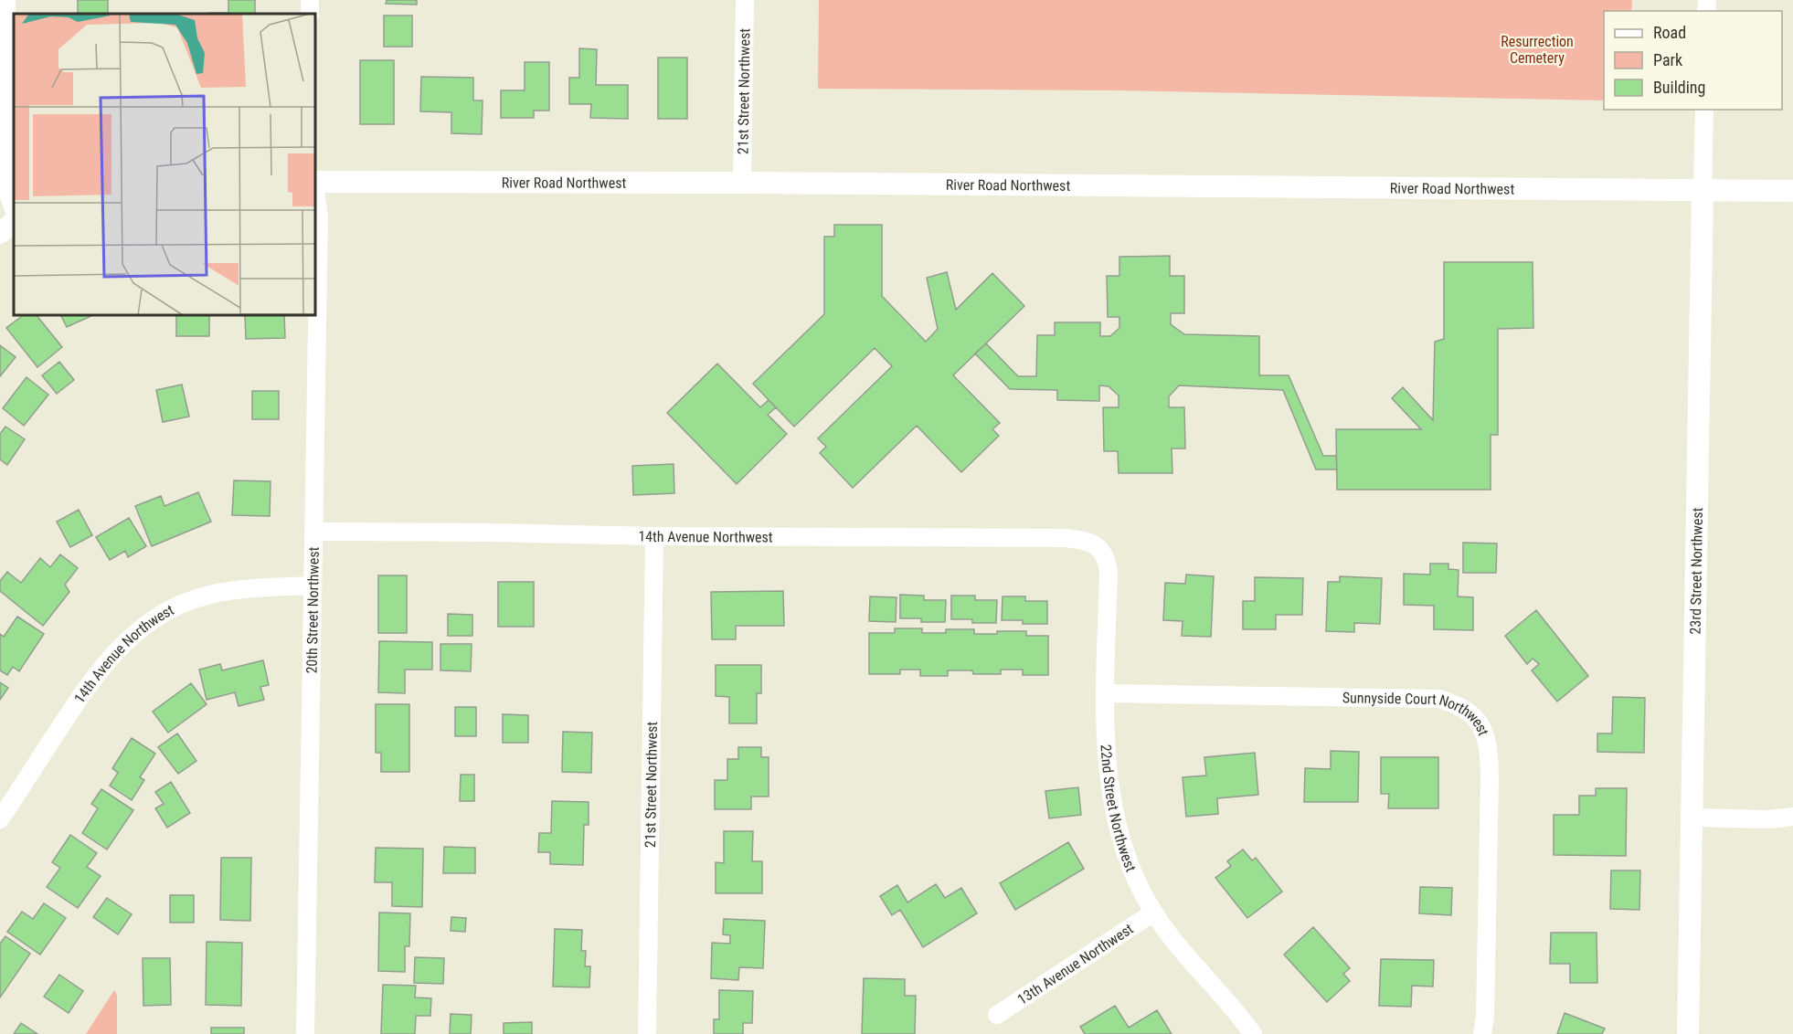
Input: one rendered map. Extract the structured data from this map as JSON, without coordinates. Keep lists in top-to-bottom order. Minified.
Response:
{"streets":{"street":["21st Street Northwest","River Road Northwest","14th Avenue Northwest","23rd Street Northwest","20th Street Northwest","Sunnyside Court Northwest","22nd Street Northwest","13th Avenue Northwest"]},"crossings":[["21st Street Northwest","River Road Northwest"],["21st Street Northwest","14th Avenue Northwest"],["River Road Northwest","23rd Street Northwest"],["14th Avenue Northwest","20th Street Northwest"],["14th Avenue Northwest","22nd Street Northwest"],["Sunnyside Court Northwest","22nd Street Northwest"],["22nd Street Northwest","13th Avenue Northwest"]],"parks":["Resurrection Cemetery"],"legend":["Road","Park","Building"]}
